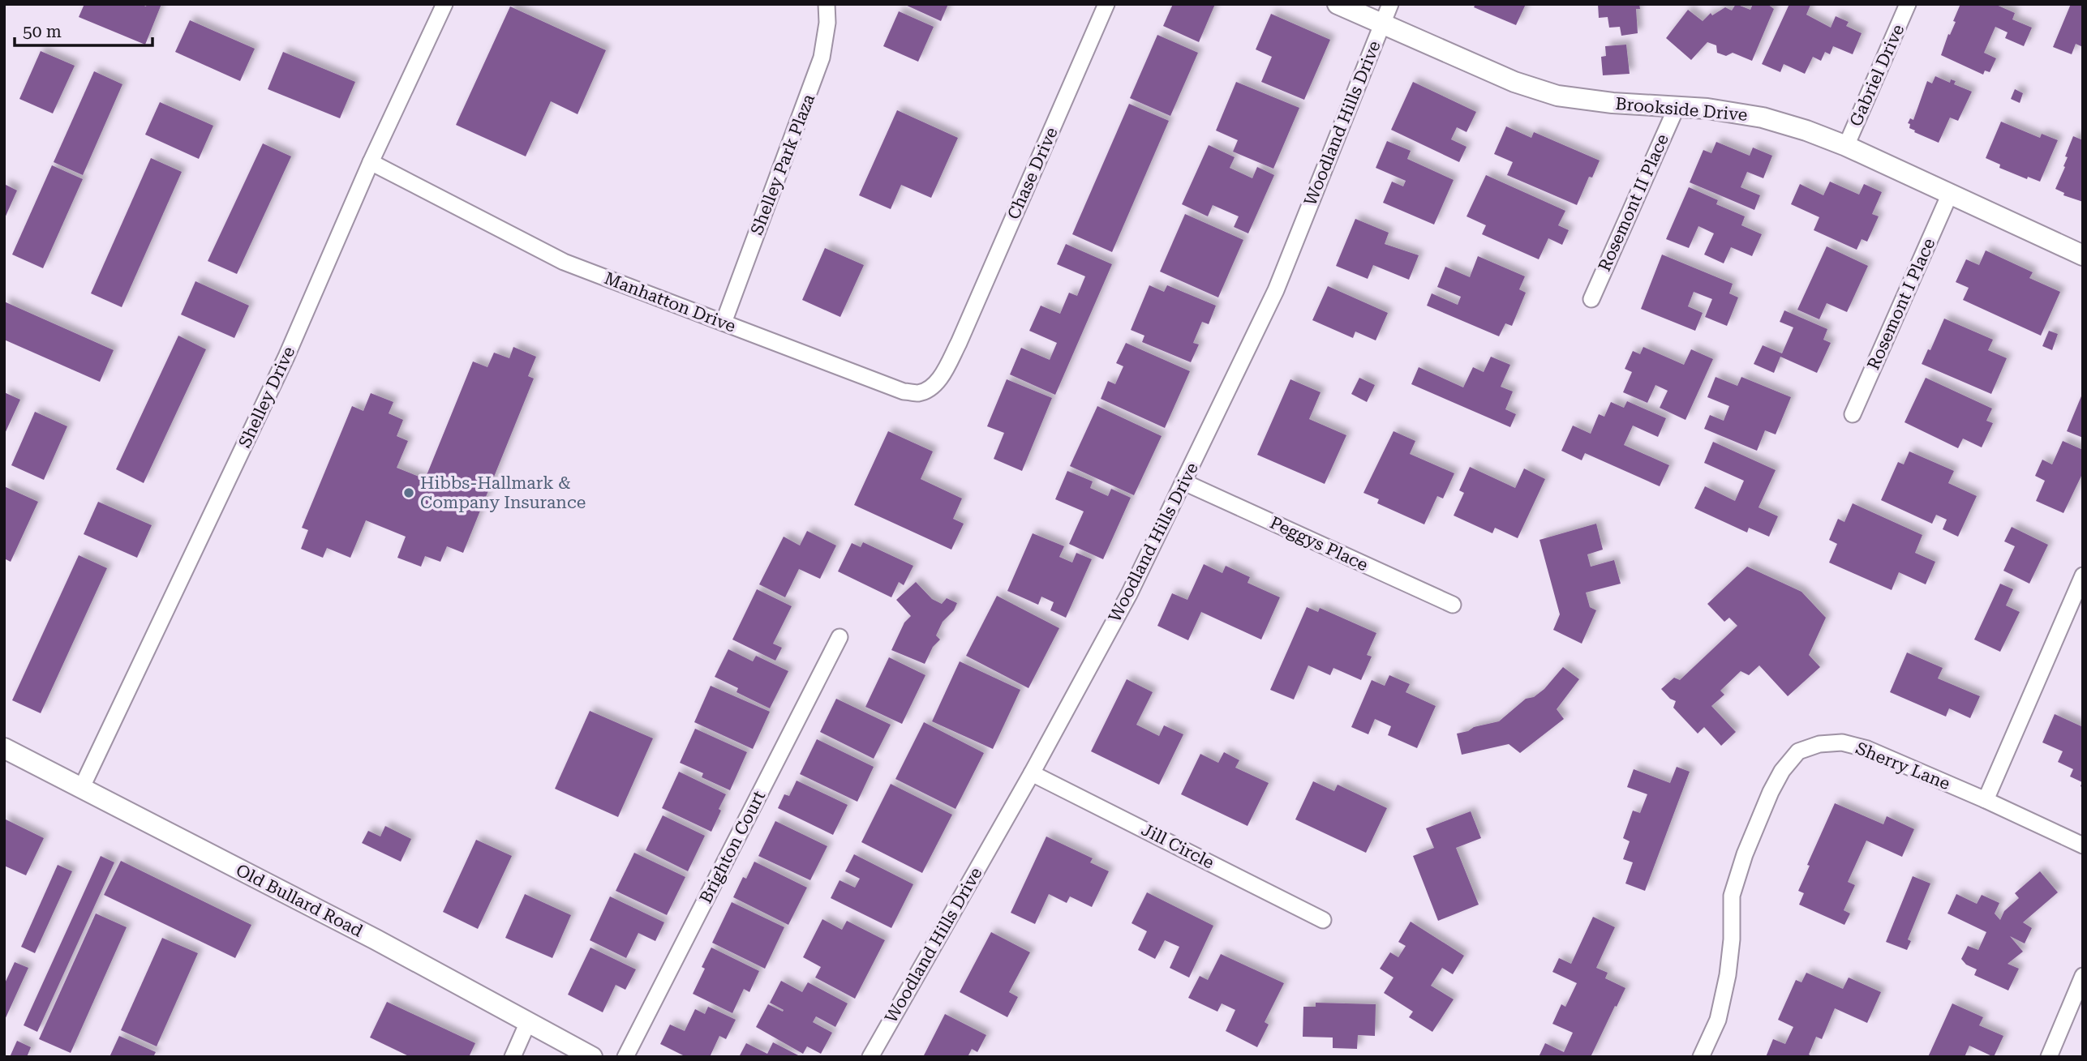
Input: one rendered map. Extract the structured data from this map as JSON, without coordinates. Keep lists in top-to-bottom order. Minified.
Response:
{"streets":{"street":["Gabriel Drive","Brookside Drive","Woodland Hills Drive","Shelley Park Plaza","Chase Drive","Rosemont II Place","Manhatton Drive","Rosemont I Place","Shelley Drive","Peggys Place","Sherry Lane","Jill Circle","Brighton Court","Old Bullard Road"]},"crossings":[["Gabriel Drive","Brookside Drive"],["Brookside Drive","Woodland Hills Drive"],["Brookside Drive","Rosemont II Place"],["Brookside Drive","Rosemont I Place"],["Woodland Hills Drive","Peggys Place"],["Woodland Hills Drive","Jill Circle"],["Shelley Park Plaza","Manhatton Drive"],["Chase Drive","Manhatton Drive"],["Manhatton Drive","Shelley Drive"],["Shelley Drive","Old Bullard Road"]],"places":["Hibbs-Hallmark & Company Insurance"],"scale_bar":"50 m"}
